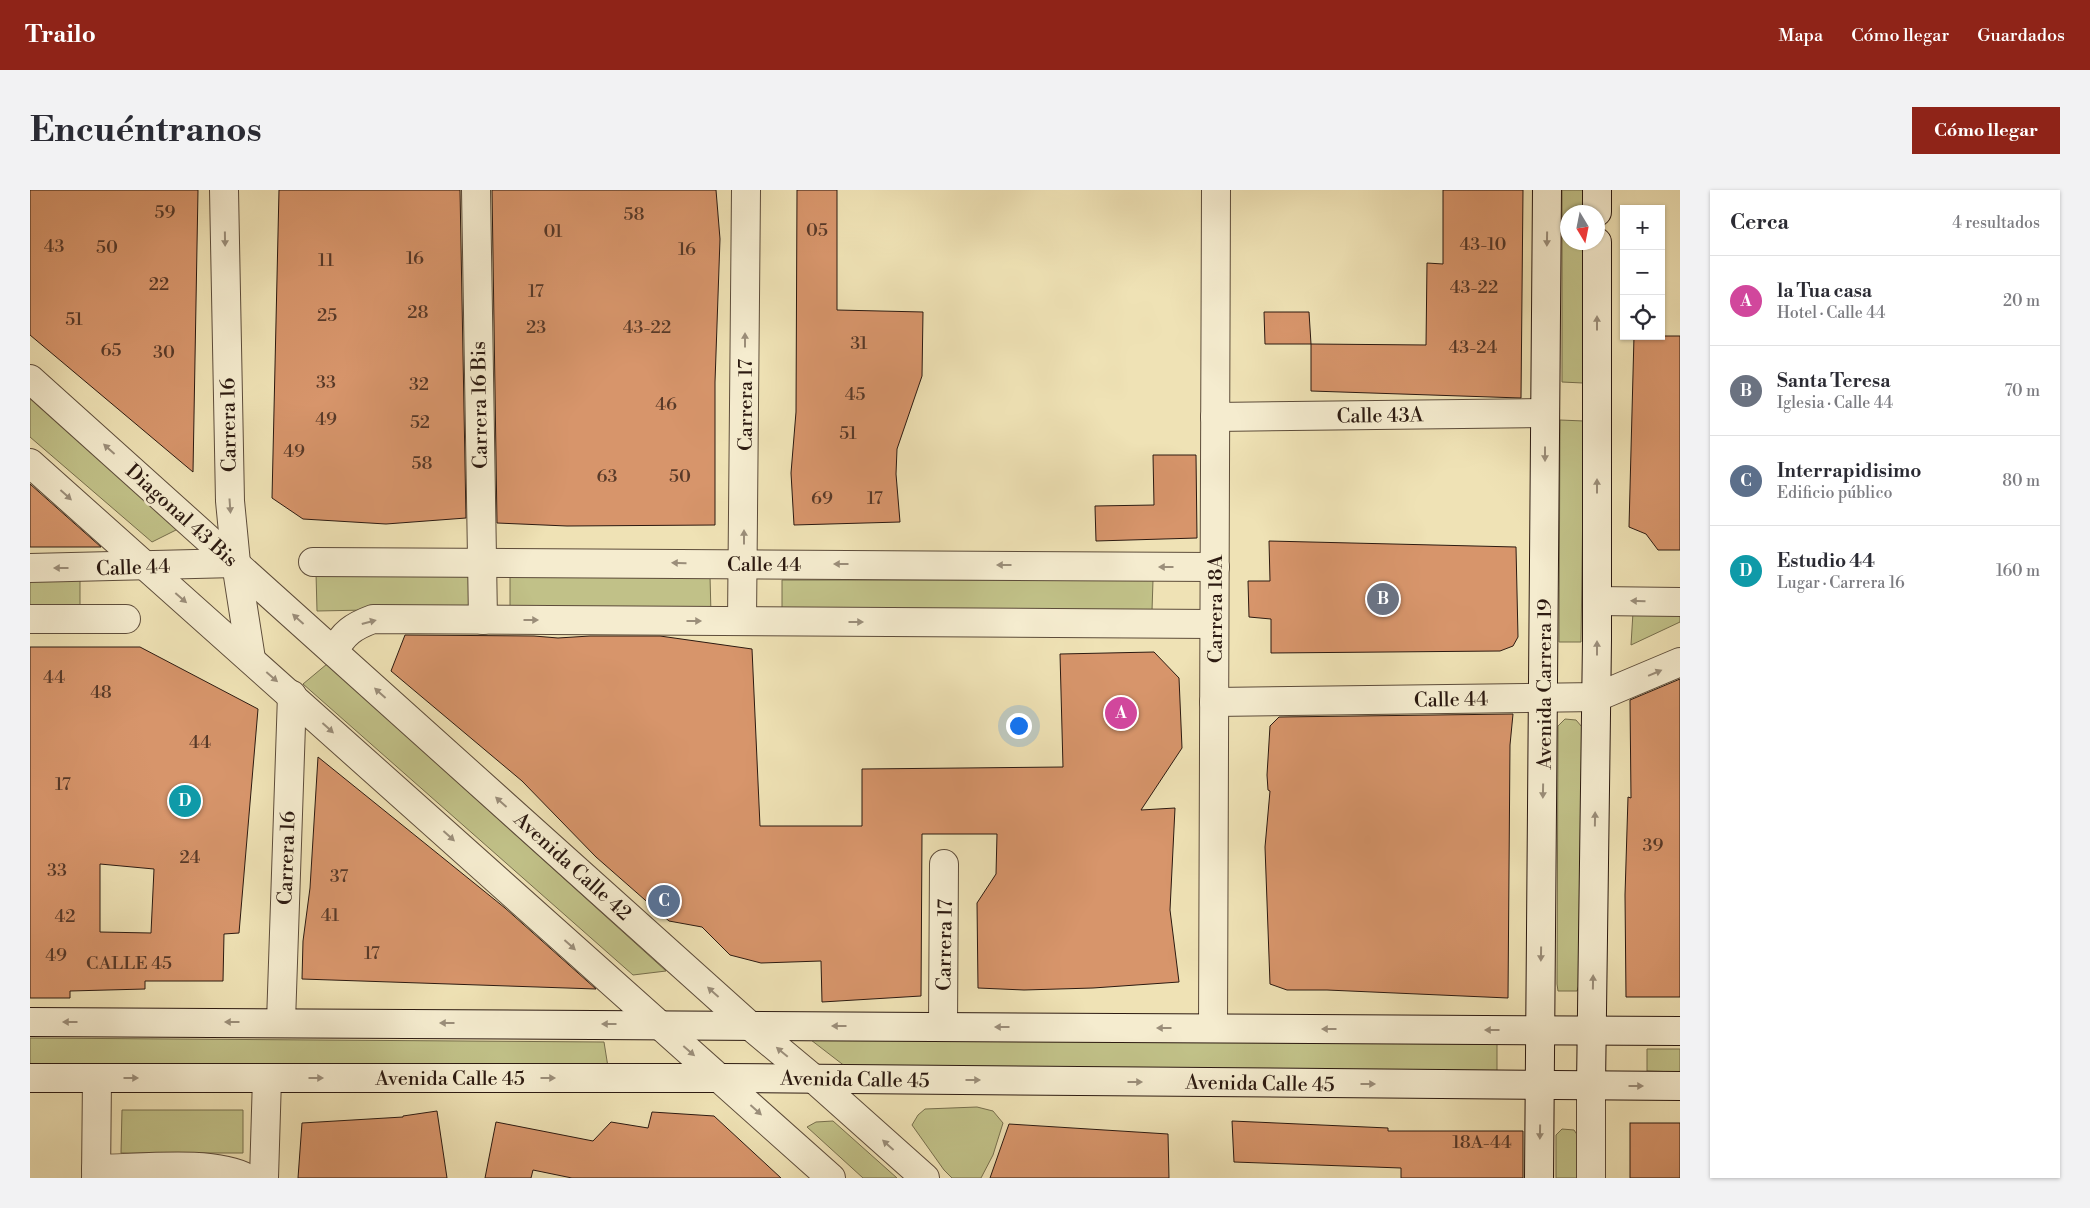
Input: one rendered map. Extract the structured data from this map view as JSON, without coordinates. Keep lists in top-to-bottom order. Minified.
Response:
{"streets":{"street":["Carrera 16 Bis","Carrera 17","Calle 43A","Carrera 16","Diagonal 43 Bis","Calle 44","Carrera 18A","Avenida Carrera 19","Avenida Calle 42","Avenida Calle 45"]},"crossings":[["Carrera 16 Bis","Calle 44"],["Carrera 17","Calle 44"],["Calle 43A","Carrera 18A"],["Calle 43A","Avenida Carrera 19"],["Carrera 16","Diagonal 43 Bis"],["Carrera 16","Calle 44"],["Diagonal 43 Bis","Calle 44"],["Diagonal 43 Bis","Avenida Calle 42"],["Calle 44","Carrera 18A"],["Calle 44","Avenida Carrera 19"],["Avenida Carrera 19","Avenida Calle 45"],["Avenida Calle 42","Avenida Calle 45"]],"one_way":["Carrera 17","Carrera 16"],"house_numbers":["59","58","05","01","43-10","43","50","16","16","11","22","43-22","17","28","25","51","23","43-22","31","43-24","65","30","33","32","45","46","49","52","51","49","58","63","50","69","17","44","48","44","17","39","24","33","37","41","42","17","49","CALLE 45","18A-44"],"north":"bottom","page":{"header":"Trailo","nav":["Mapa","Cómo llegar","Guardados"],"buttons":"Cómo llegar","title":"Encuéntranos","heading":["Cerca","4 resultados"],"map_buttons":["+","−"],"list":[{"mark":"A","name":"la Tua casa","note":"Hotel · Calle 44","value":"20 m"},{"mark":"B","name":"Santa Teresa","note":"Iglesia · Calle 44","value":"70 m"},{"mark":"C","name":"Interrapidisimo","note":"Edificio público","value":"80 m"},{"mark":"D","name":"Estudio 44","note":"Lugar · Carrera 16","value":"160 m"}],"pins":["B","A","D","C"]}}
